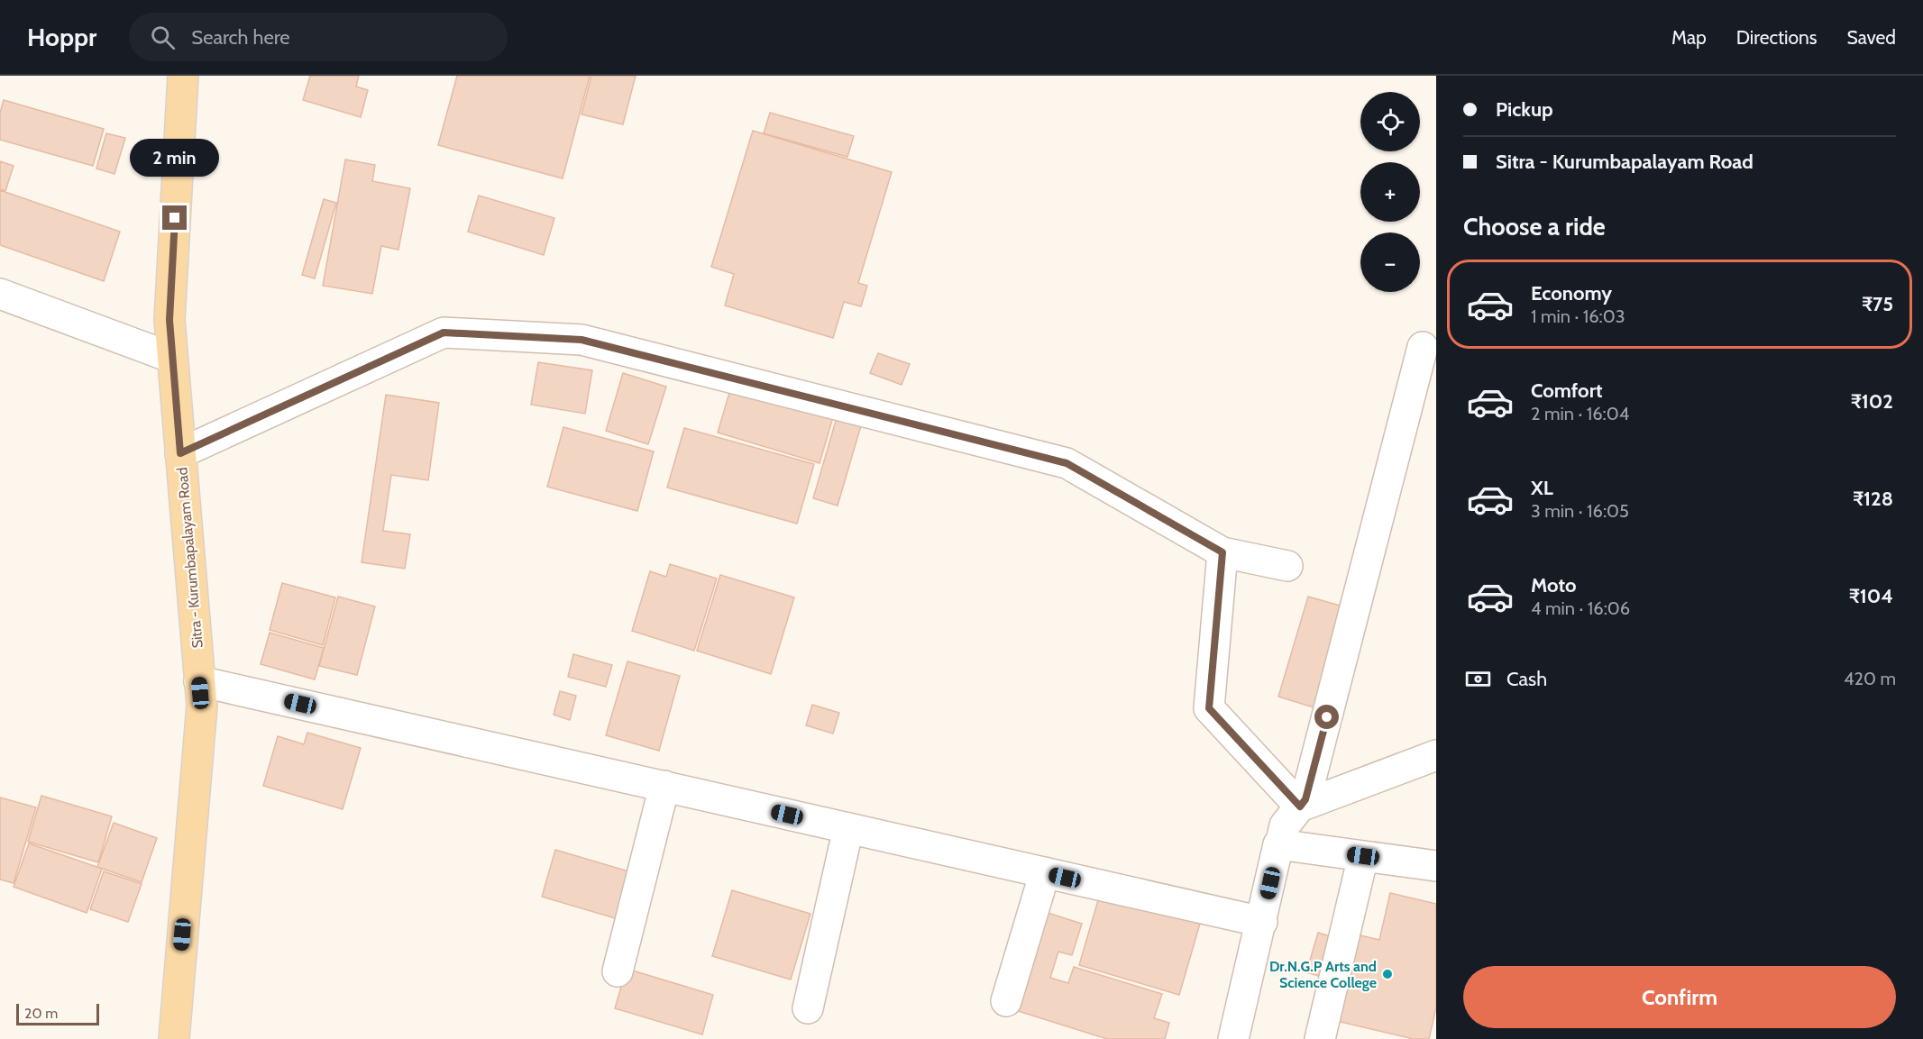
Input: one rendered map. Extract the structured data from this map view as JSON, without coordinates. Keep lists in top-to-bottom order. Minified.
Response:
{"streets":{"main road":["Sitra - Kurumbapalayam Road"]},"places":["Dr.N.G.P Arts and Science College"],"scale_bar":"20 m","page":{"header":"Hoppr","search":"Search here","nav":["Map","Directions","Saved"],"banner":["Pickup","Sitra - Kurumbapalayam Road"],"map_buttons":["+","−"],"bubble":"2 min","heading":"Choose a ride","list":[{"name":"Economy","note":"1 min · 16:03","value":"₹75"},{"name":"Comfort","note":"2 min · 16:04","value":"₹102"},{"name":"XL","note":"3 min · 16:05","value":"₹128"},{"name":"Moto","note":"4 min · 16:06","value":"₹104"}],"pay":["Cash","420 m"],"buttons":"Confirm","scale":"20 m"}}
